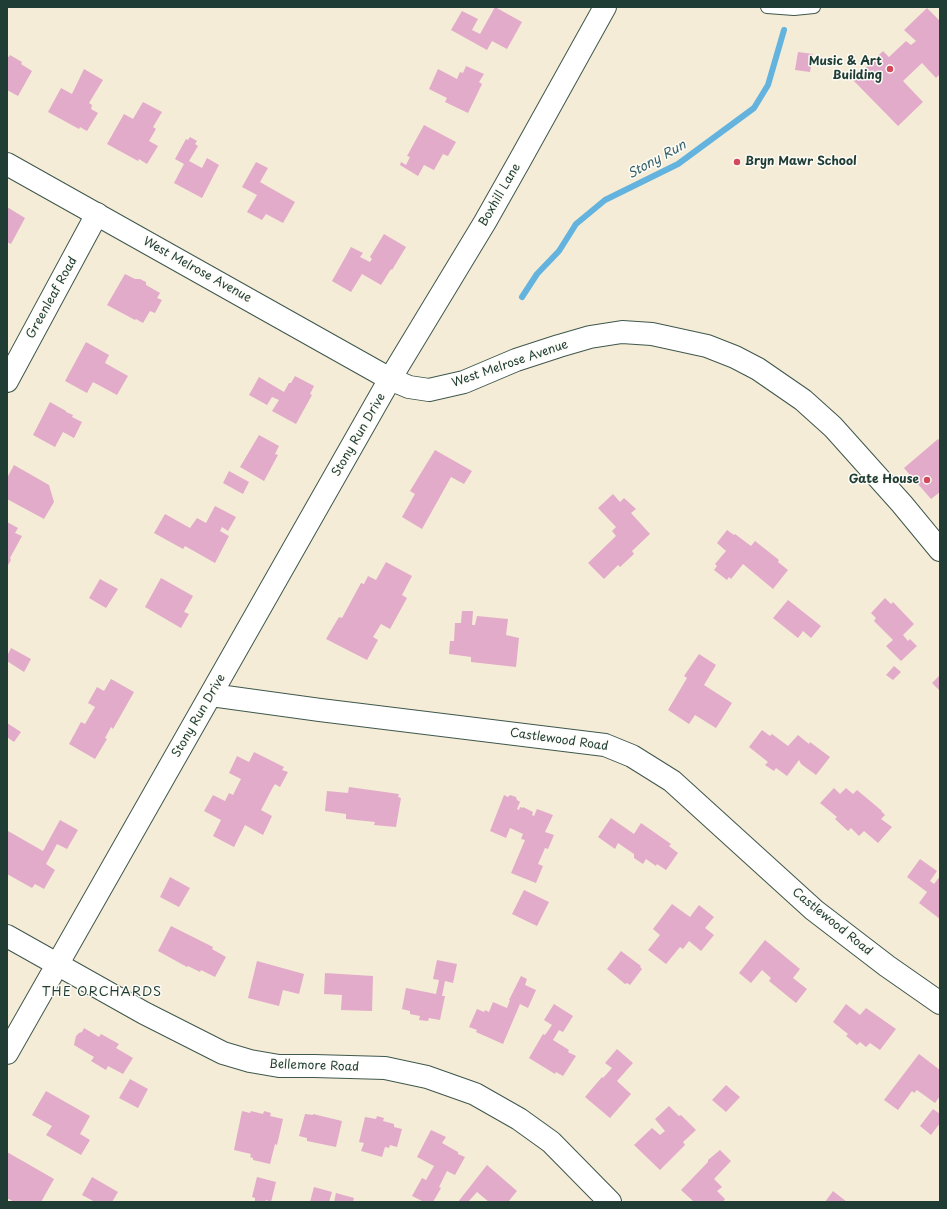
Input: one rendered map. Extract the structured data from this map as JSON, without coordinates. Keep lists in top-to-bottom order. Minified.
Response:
{"streets":{"street":["Boxhill Lane","West Melrose Avenue","Greenleaf Road","Stony Run Drive","Castlewood Road","Bellemore Road"]},"crossings":[["Boxhill Lane","West Melrose Avenue"],["Boxhill Lane","Stony Run Drive"],["West Melrose Avenue","Greenleaf Road"],["West Melrose Avenue","Stony Run Drive"],["Stony Run Drive","Castlewood Road"],["Stony Run Drive","Bellemore Road"]],"districts":["THE ORCHARDS"],"water":["Stony Run"],"places":["Music & Art Building","Bryn Mawr School","Gate House"]}
